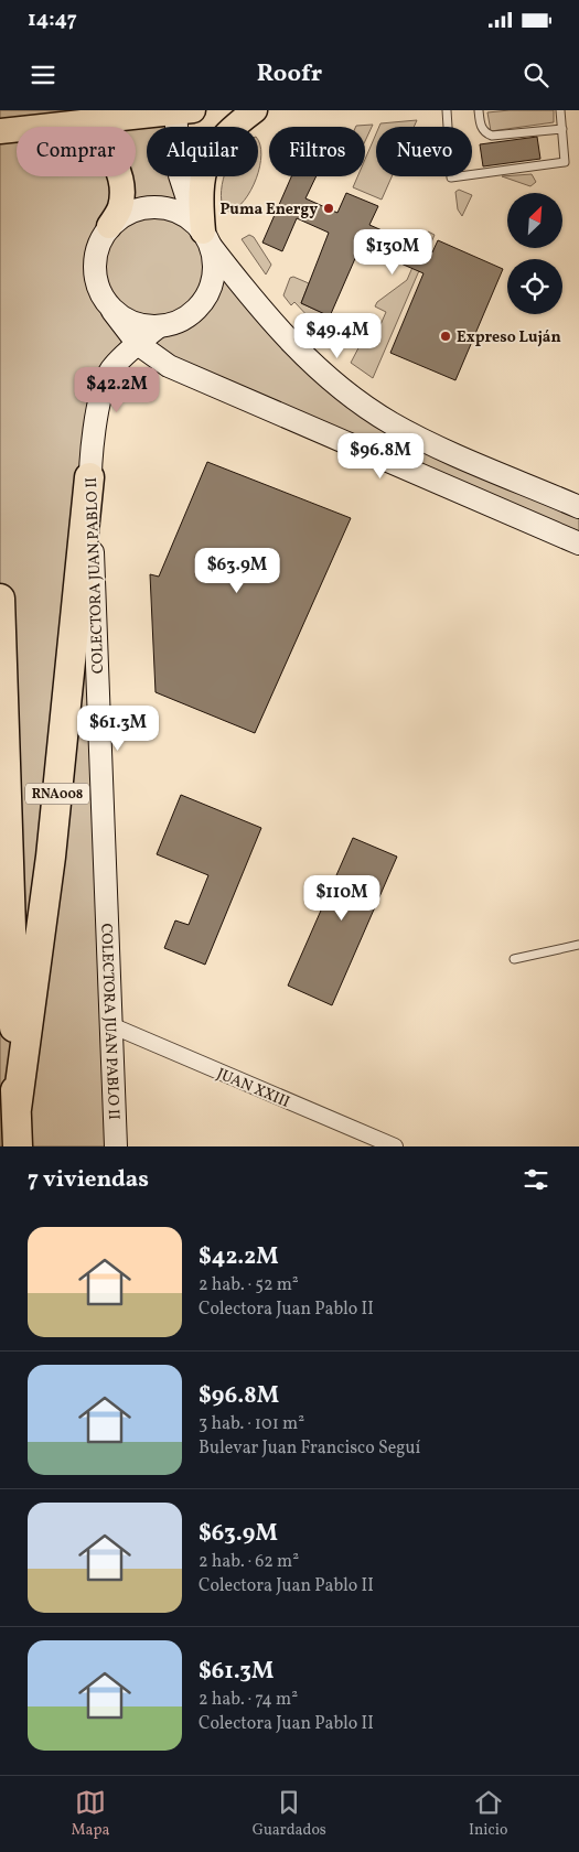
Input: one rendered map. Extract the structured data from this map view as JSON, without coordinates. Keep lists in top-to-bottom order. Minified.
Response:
{"streets":{"highway":["RNA008"],"main road":["COLECTORA JUAN PABLO II"],"street":["JUAN XXIII"]},"crossings":[["COLECTORA JUAN PABLO II","RNA008"],["COLECTORA JUAN PABLO II","JUAN XXIII"]],"places":["Puma Energy","Expreso Luján"],"north":"top right","page":{"status":"14:47","header":"Roofr","chip":["Comprar","Alquilar","Filtros","Nuevo"],"price":["$130M","$49.4M","$42.2M","$96.8M","$63.9M","$61.3M","$110M"],"heading":"7 viviendas","list":[{"name":"$42.2M","note":"2 hab. · 52 m² · Colectora Juan Pablo II"},{"name":"$96.8M","note":"3 hab. · 101 m² · Bulevar Juan Francisco Seguí"},{"name":"$63.9M","note":"2 hab. · 62 m² · Colectora Juan Pablo II"},{"name":"$61.3M","note":"2 hab. · 74 m² · Colectora Juan Pablo II"}],"tabs":["Mapa","Guardados","Inicio"]}}
